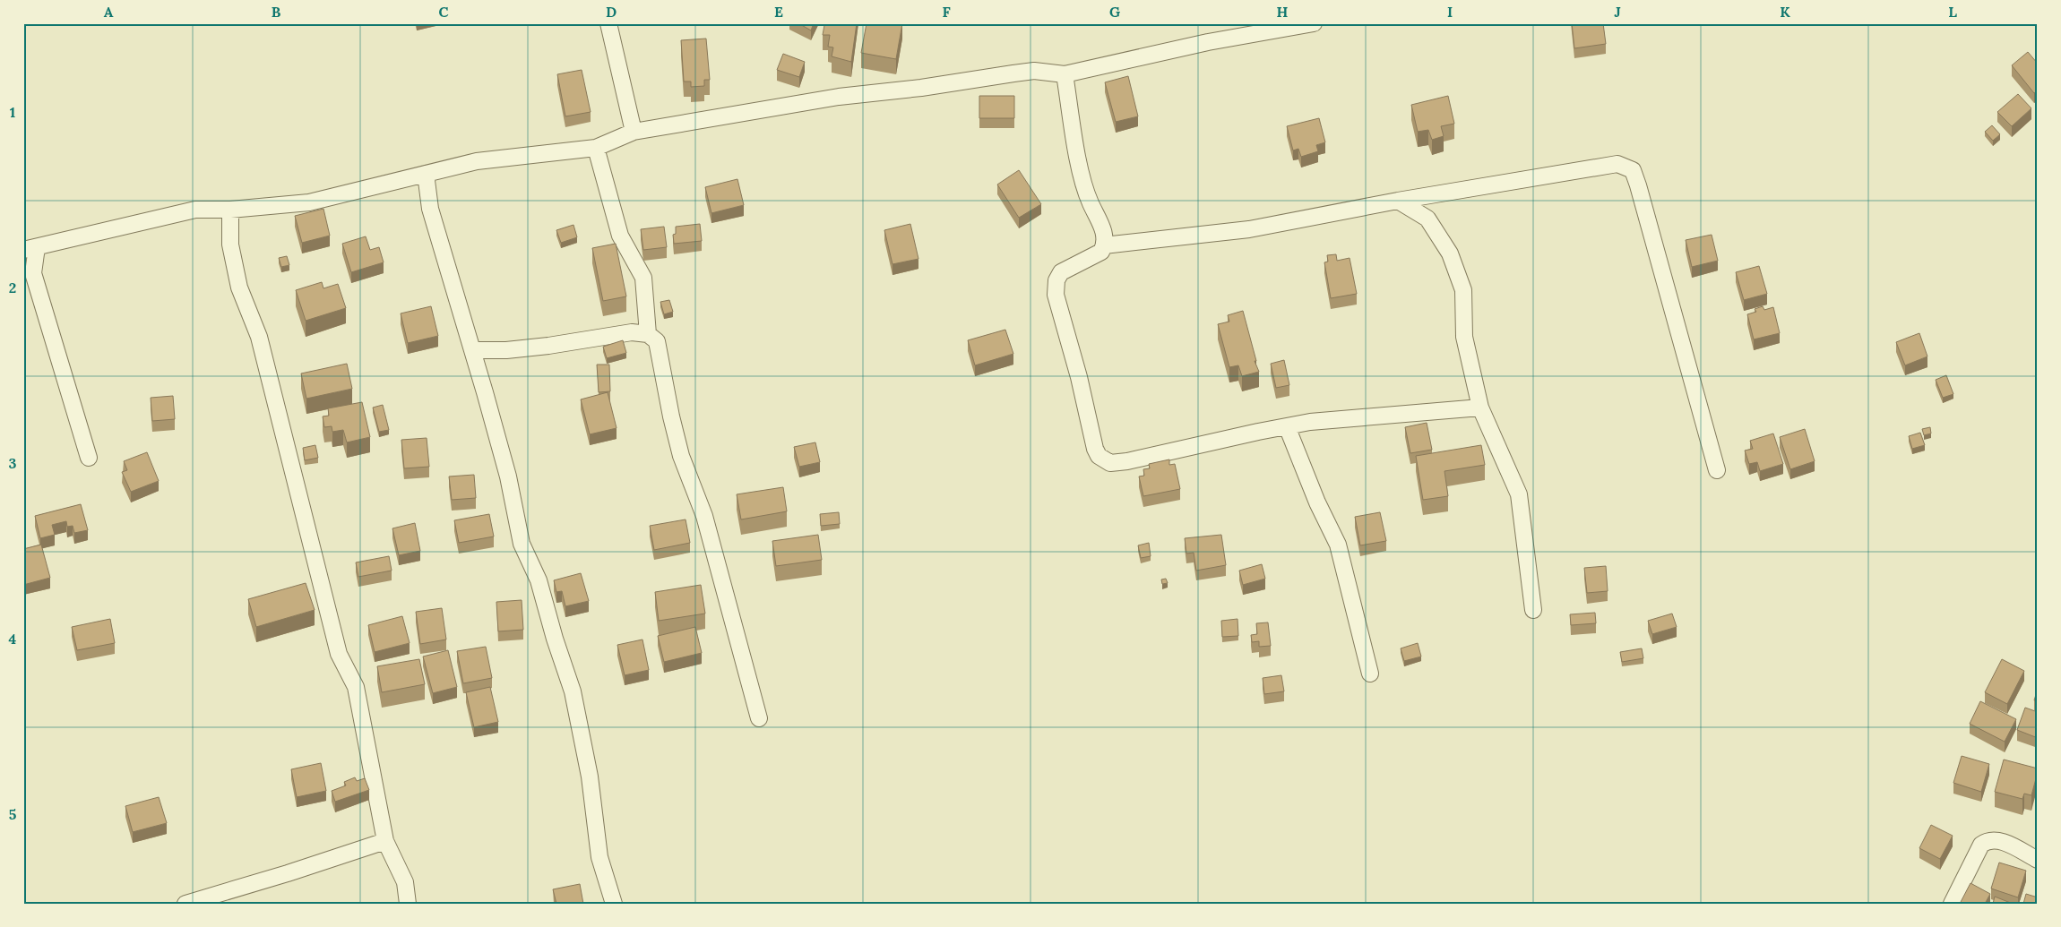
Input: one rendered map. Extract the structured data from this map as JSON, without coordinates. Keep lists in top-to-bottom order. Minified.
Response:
{"grid":{"columns":["A","B","C","D","E","F","G","H","I","J","K","L"],"rows":["1","2","3","4","5"]}}
